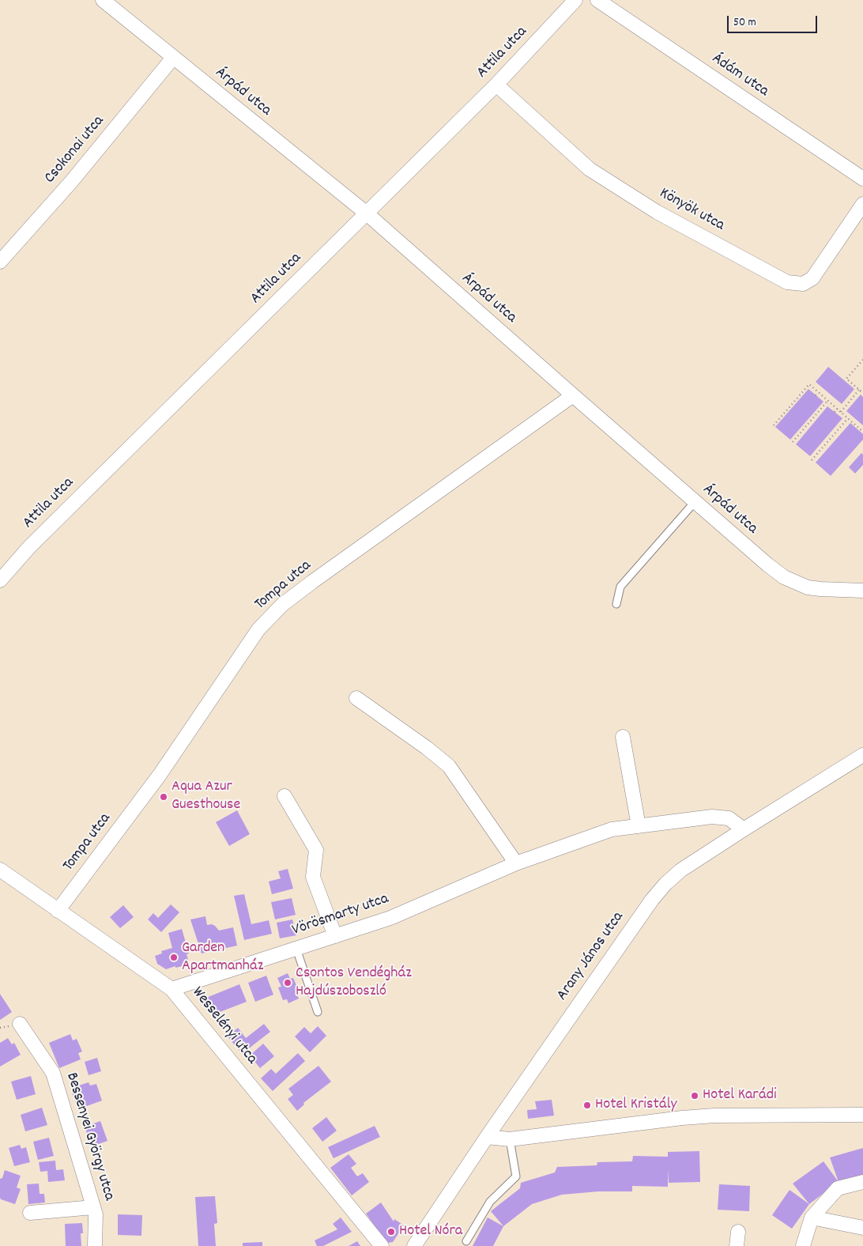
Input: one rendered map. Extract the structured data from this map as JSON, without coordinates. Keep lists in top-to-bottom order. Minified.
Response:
{"streets":{"street":["Attila utca","Ádám utca","Árpád utca","Csokonai utca","Könyök utca","Tompa utca","Vörösmarty utca","Arany János utca","Wesselényi utca","Bessenyei György utca"]},"crossings":[["Attila utca","Árpád utca"],["Attila utca","Könyök utca"],["Árpád utca","Csokonai utca"],["Árpád utca","Tompa utca"],["Tompa utca","Wesselényi utca"],["Vörösmarty utca","Arany János utca"],["Vörösmarty utca","Wesselényi utca"]],"places":["Aqua Azur Guesthouse","Garden Apartmanház","Csontos Vendégház Hajdúszoboszló","Hotel Karádi","Hotel Kristály","Hotel Nóra"],"scale_bar":"50 m"}
